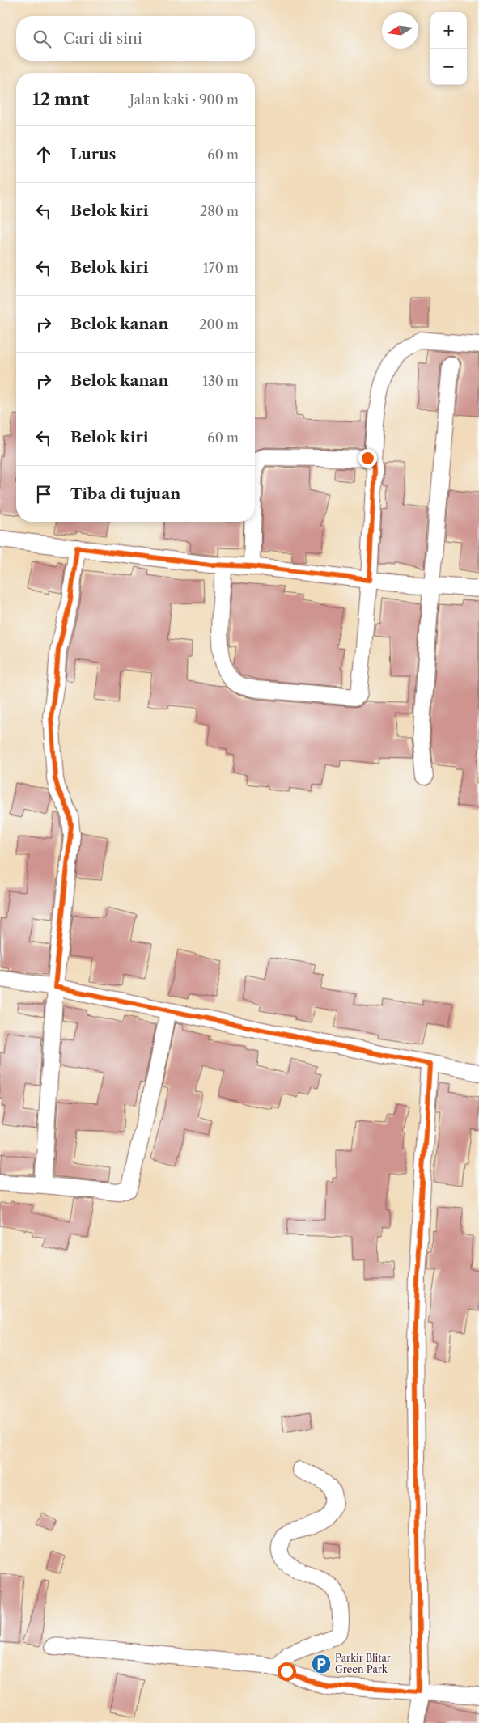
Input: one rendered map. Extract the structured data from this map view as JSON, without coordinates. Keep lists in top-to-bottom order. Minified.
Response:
{"places":{"parking":["Parkir Blitar Green Park"]},"north":"left","page":{"map_buttons":["+","−"],"search":"Cari di sini","heading":["12 mnt","Jalan kaki · 900 m"],"list":[["Lurus","60 m"],["Belok kiri","280 m"],["Belok kiri","170 m"],["Belok kanan","200 m"],["Belok kanan","130 m"],["Belok kiri","60 m"],"Tiba di tujuan"]}}
